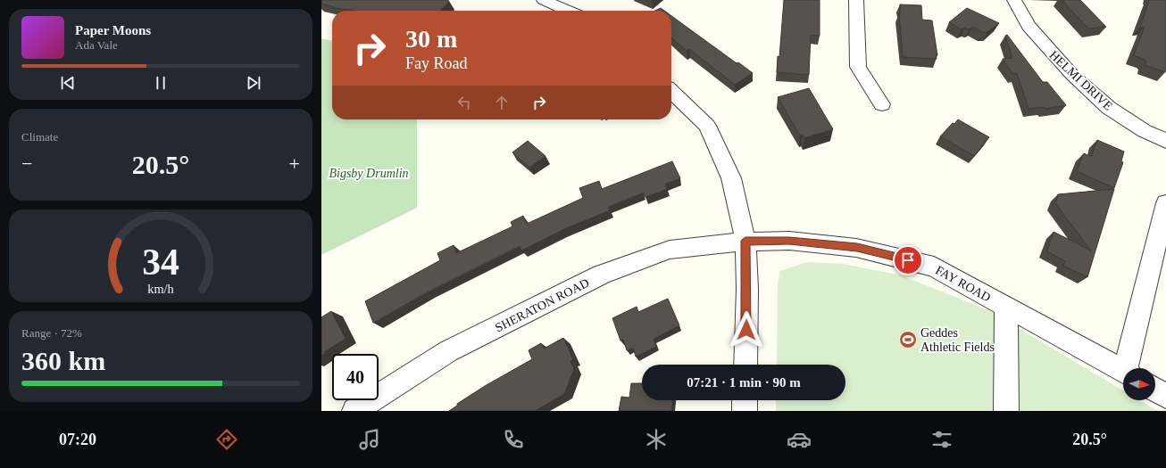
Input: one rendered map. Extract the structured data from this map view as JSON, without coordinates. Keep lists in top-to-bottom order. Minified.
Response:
{"streets":{"street":["HELMI DRIVE","FAY ROAD","SHERATON ROAD"]},"crossings":[["FAY ROAD","SHERATON ROAD"]],"parks":["Bigsby Drumlin"],"places":{"sports":["Geddes Athletic Fields"]},"north":"right","page":{"turn":["30 m","Fay Road"],"song":["Paper Moons","Ada Vale"],"tile":["Climate",["Range · 72%","360 km"]],"heat":["−","20.5°","+"],"limit":"40","trip":"07:21 · 1 min · 90 m","tabs":["07:20","20.5°"],"gauge":["34","km/h"]}}
